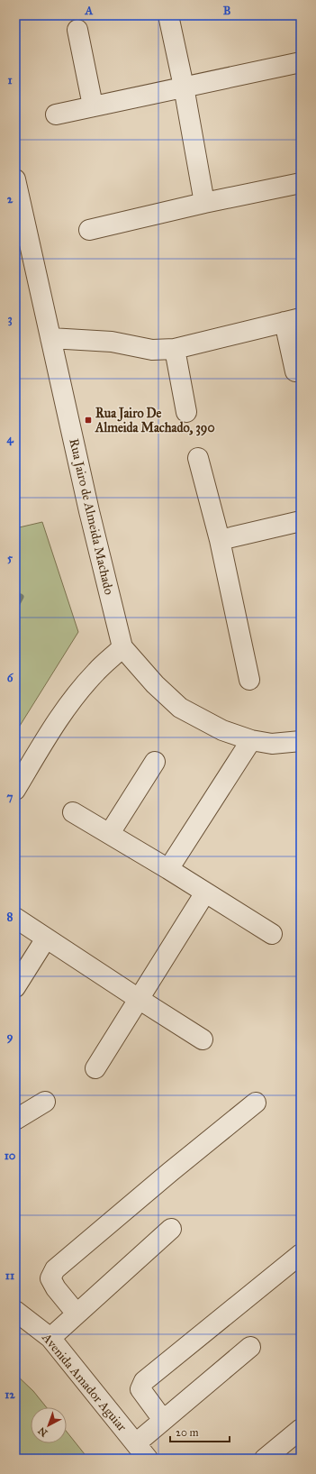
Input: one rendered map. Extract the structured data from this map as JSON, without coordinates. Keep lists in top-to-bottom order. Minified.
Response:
{"streets":{"street":["Rua Jairo de Almeida Machado","Avenida Amador Aguiar"]},"places":{"transit":["Rua Jairo De Almeida Machado, 390"]},"scale_bar":"20 m","north":"bottom left","grid":{"columns":["A","B"],"rows":["1","2","3","4","5","6","7","8","9","10","11","12"]}}
